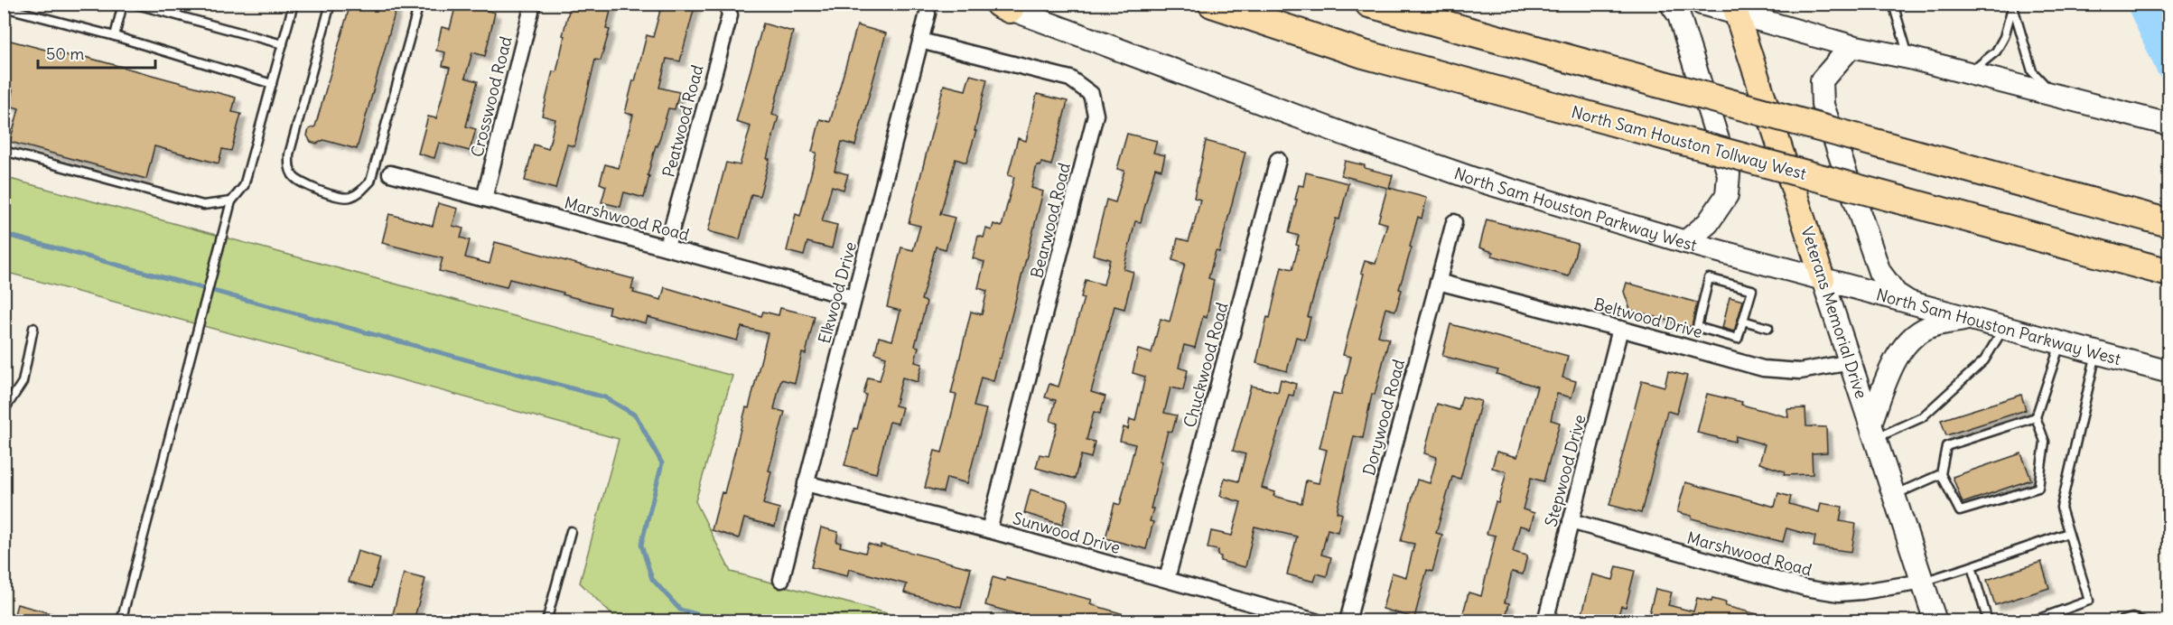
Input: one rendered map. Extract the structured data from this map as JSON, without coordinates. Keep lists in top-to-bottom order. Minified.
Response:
{"streets":{"highway":["North Sam Houston Tollway West"],"main road":["North Sam Houston Parkway West","Veterans Memorial Drive"],"street":["Crosswood Road","Peatwood Road","Marshwood Road","Bearwood Road","Elkwood Drive","Beltwood Drive","Chuckwood Road","Dorywood Road","Stepwood Drive","Sunwood Drive"]},"crossings":[["Crosswood Road","Marshwood Road"],["Peatwood Road","Marshwood Road"],["North Sam Houston Parkway West","Veterans Memorial Drive"],["Marshwood Road","Elkwood Drive"],["Marshwood Road","Veterans Memorial Drive"],["Marshwood Road","Stepwood Drive"],["Bearwood Road","Elkwood Drive"],["Bearwood Road","Sunwood Drive"],["Elkwood Drive","Sunwood Drive"],["Veterans Memorial Drive","Beltwood Drive"],["Beltwood Drive","Dorywood Road"],["Beltwood Drive","Stepwood Drive"],["Chuckwood Road","Sunwood Drive"]],"scale_bar":"50 m"}
